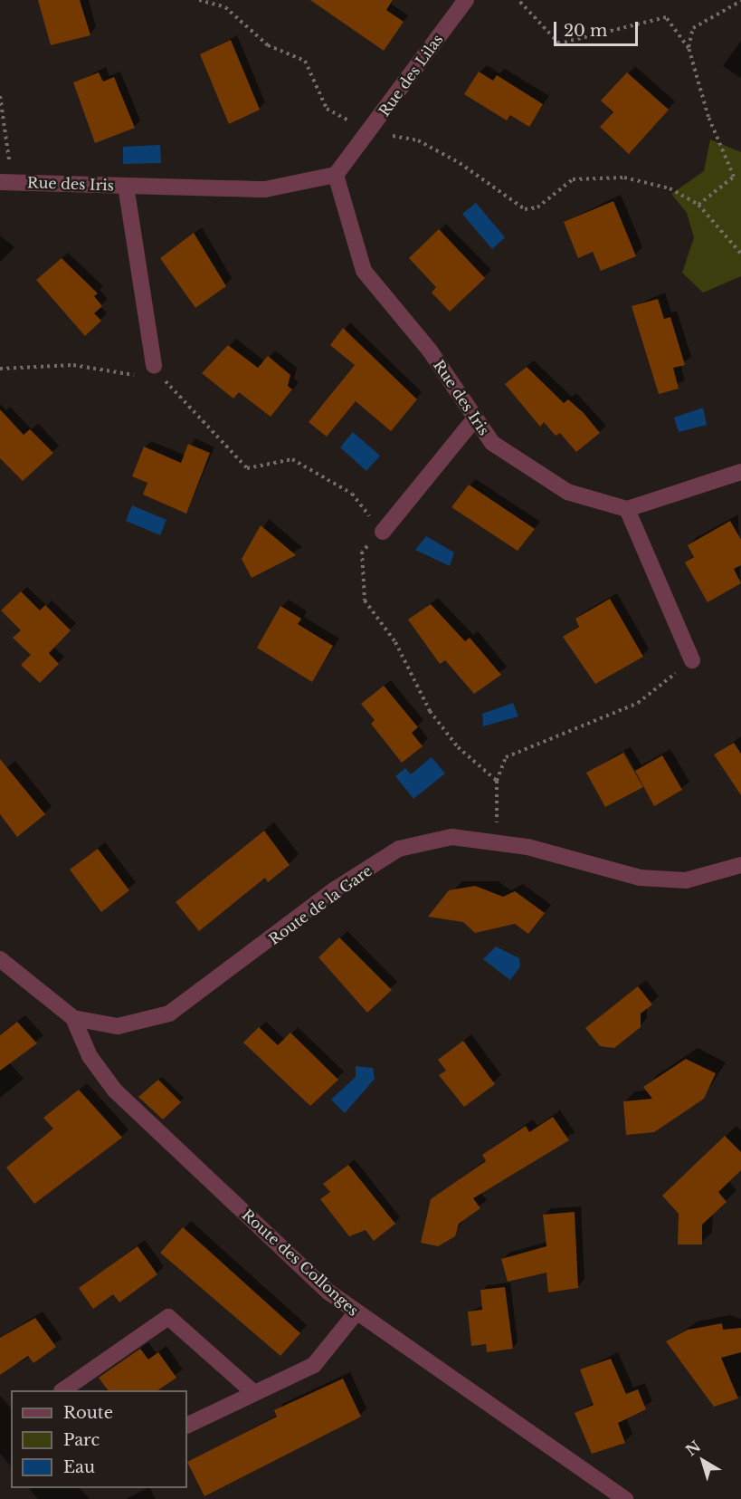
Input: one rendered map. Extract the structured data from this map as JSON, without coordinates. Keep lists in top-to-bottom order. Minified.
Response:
{"streets":{"street":["Rue des Lilas","Rue des Iris","Route de la Gare","Route des Collonges"]},"crossings":[["Rue des Lilas","Rue des Iris"],["Route de la Gare","Route des Collonges"]],"legend":["Route","Parc","Eau"],"scale_bar":"20 m","north":"top left"}
